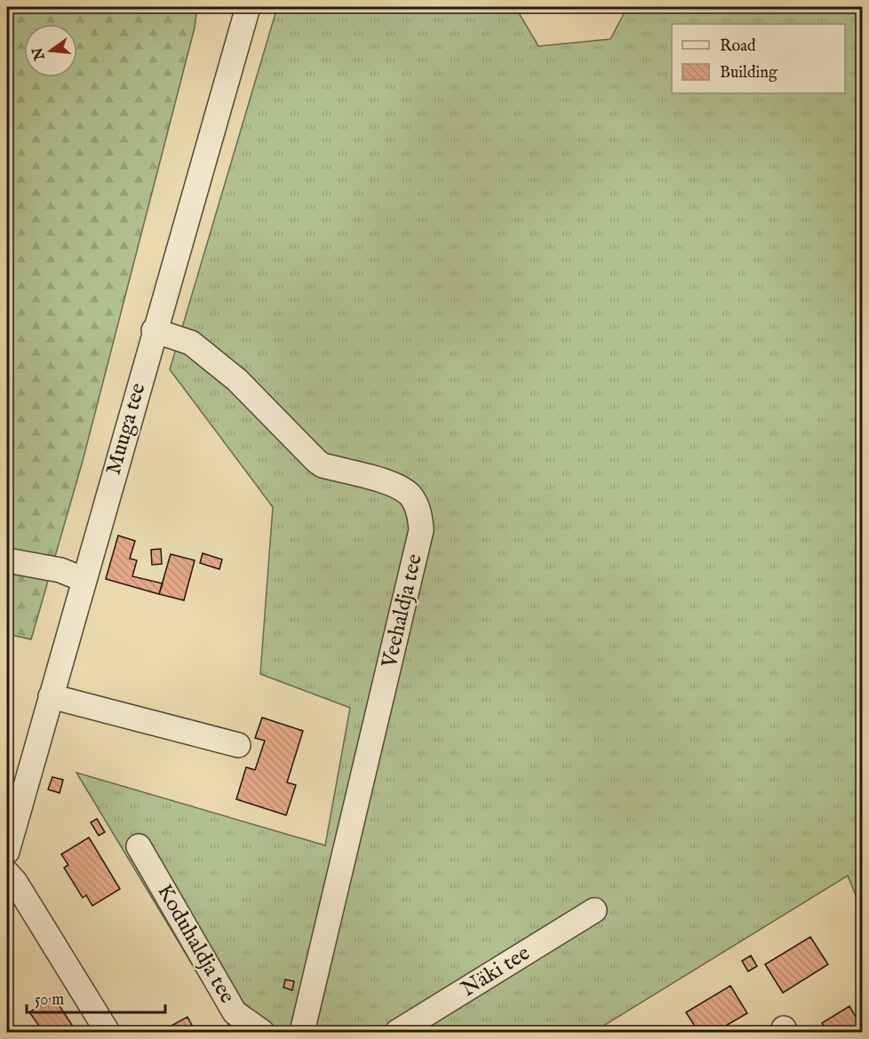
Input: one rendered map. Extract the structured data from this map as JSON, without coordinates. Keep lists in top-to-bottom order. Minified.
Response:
{"streets":{"street":["Muuga tee","Veehaldja tee","Koduhaldja tee","Näki tee"]},"crossings":[["Muuga tee","Veehaldja tee"]],"legend":["Road","Building"],"scale_bar":"50 m","north":"left"}
